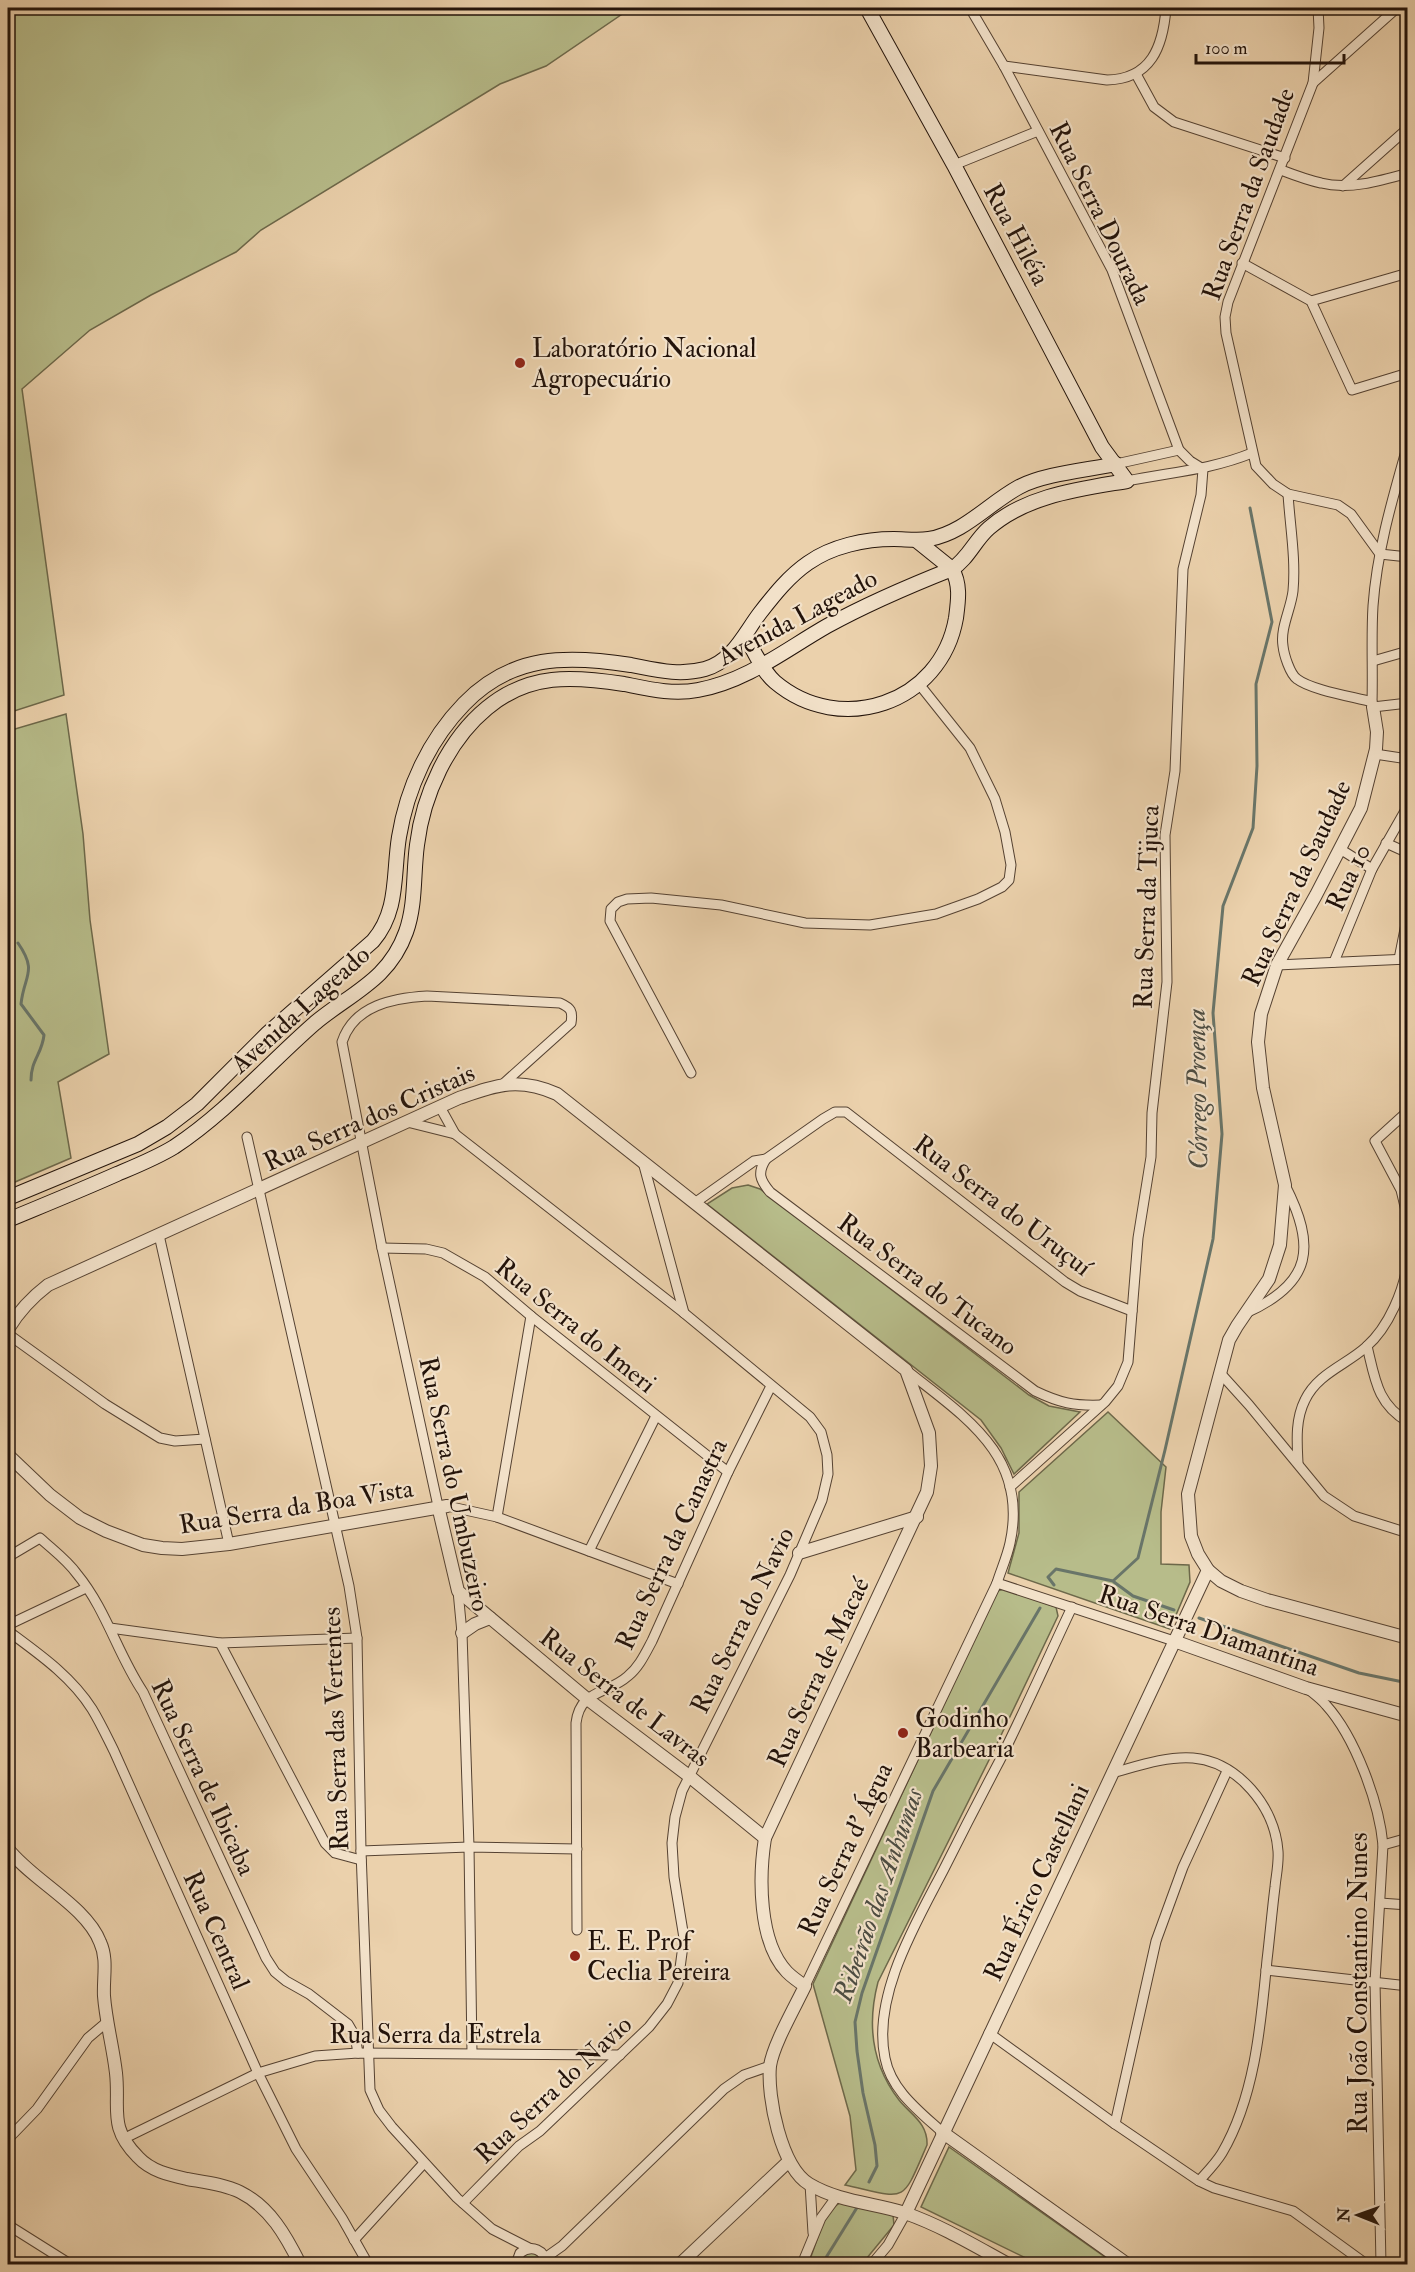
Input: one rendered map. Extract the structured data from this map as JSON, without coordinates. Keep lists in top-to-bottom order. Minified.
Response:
{"streets":{"main road":["Rua Hiléia","Avenida Lageado"],"street":["Rua Serra da Saudade","Rua Serra Dourada","Rua 10","Rua Serra da Tijuca","Rua Serra dos Cristais","Rua Serra do Uruçuí","Rua Serra do Tucano","Rua Serra do Imeri","Rua Serra do Umbuzeiro","Rua Serra da Boa Vista","Rua Serra da Canastra","Rua Serra do Navio","Rua Serra Diamantina","Rua Serra de Macaé","Rua Serra de Lavras","Rua Serra das Vertentes","Rua Serra de Ibicaba","Rua Serra d' Água","Rua Érico Castellani","Rua Central","Rua João Constantino Nunes","Rua Serra da Estrela"]},"crossings":[["Rua Serra da Saudade","Rua Érico Castellani"],["Rua Serra Dourada","Avenida Lageado"],["Rua Hiléia","Avenida Lageado"],["Avenida Lageado","Rua Serra da Tijuca"],["Rua Serra da Tijuca","Rua Serra do Uruçuí"],["Rua Serra dos Cristais","Rua Serra do Uruçuí"],["Rua Serra dos Cristais","Rua Serra do Umbuzeiro"],["Rua Serra dos Cristais","Rua Serra do Navio"],["Rua Serra dos Cristais","Rua Serra de Macaé"],["Rua Serra dos Cristais","Rua Serra das Vertentes"],["Rua Serra dos Cristais","Rua Serra d' Água"],["Rua Serra do Uruçuí","Rua Serra do Tucano"],["Rua Serra do Imeri","Rua Serra do Umbuzeiro"],["Rua Serra do Imeri","Rua Serra da Canastra"],["Rua Serra do Umbuzeiro","Rua Serra da Boa Vista"],["Rua Serra do Umbuzeiro","Rua Serra de Lavras"],["Rua Serra do Umbuzeiro","Rua Serra da Estrela"],["Rua Serra da Boa Vista","Rua Serra da Canastra"],["Rua Serra da Boa Vista","Rua Serra das Vertentes"],["Rua Serra da Canastra","Rua Serra do Navio"],["Rua Serra da Canastra","Rua Serra de Lavras"],["Rua Serra do Navio","Rua Serra de Lavras"],["Rua Serra do Navio","Rua Serra das Vertentes"],["Rua Serra do Navio","Rua Serra da Estrela"],["Rua Serra Diamantina","Rua Serra d' Água"],["Rua Serra Diamantina","Rua Érico Castellani"],["Rua Serra Diamantina","Rua João Constantino Nunes"],["Rua Serra de Macaé","Rua Serra de Lavras"],["Rua Serra de Macaé","Rua Serra d' Água"],["Rua Serra das Vertentes","Rua Serra de Ibicaba"],["Rua Serra das Vertentes","Rua Serra da Estrela"],["Rua Serra de Ibicaba","Rua Serra da Estrela"],["Rua Central","Rua Serra da Estrela"]],"water":["Córrego Proença","Ribeirão das Anhumas"],"places":["Laboratório Nacional Agropecuário","Godinho Barbearia","E. E. Prof Ceclia Pereira"],"scale_bar":"100 m","north":"left"}
